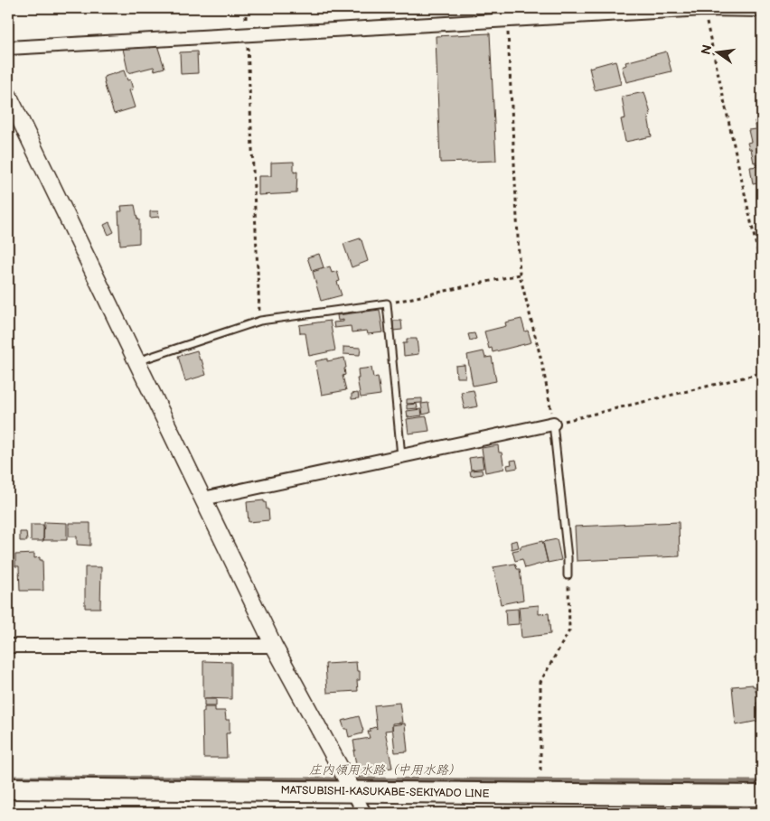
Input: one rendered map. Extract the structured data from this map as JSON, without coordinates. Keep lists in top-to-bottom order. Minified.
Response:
{"streets":{"main road":["MATSUBISHI-KASUKABE-SEKIYADO LINE"]},"water":["庄内領用水路（中用水路）"],"north":"left"}
